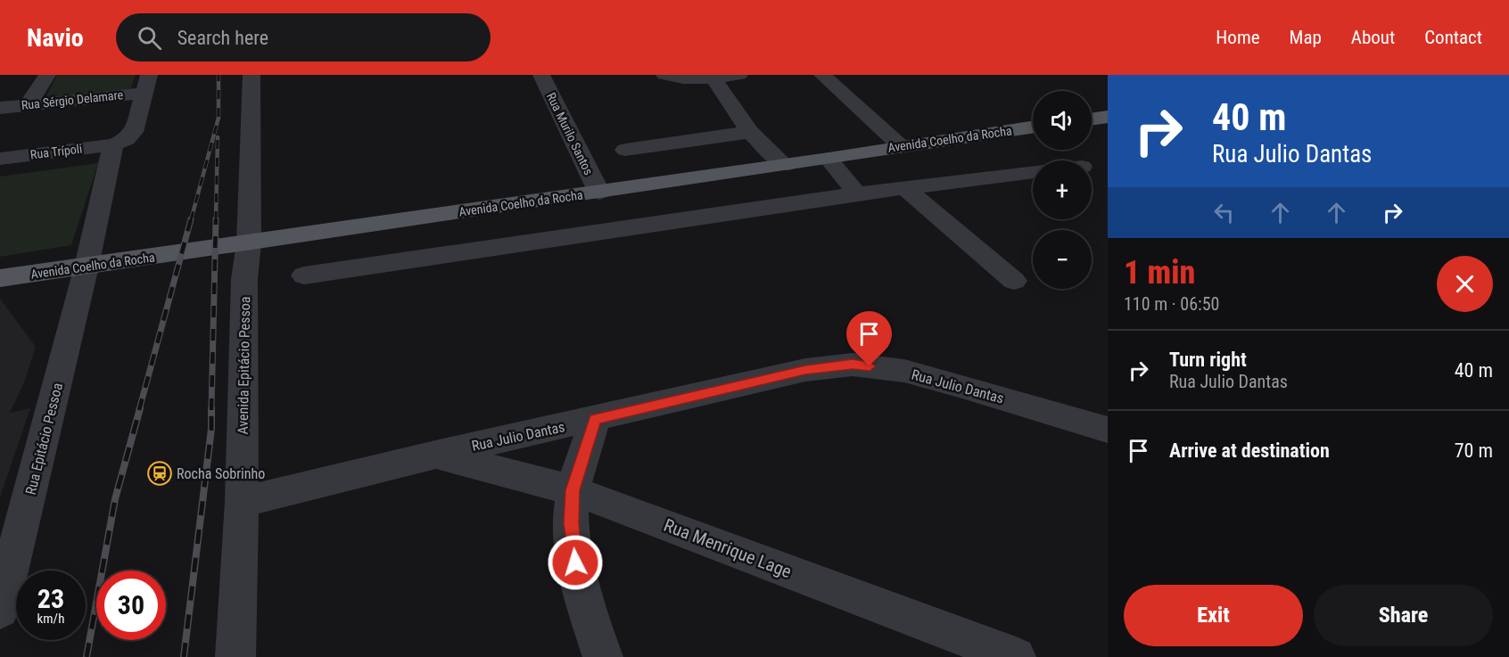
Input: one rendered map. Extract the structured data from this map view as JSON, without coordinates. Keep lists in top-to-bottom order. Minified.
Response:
{"streets":{"main road":["Avenida Coelho da Rocha"],"street":["Rua Sérgio Delamare","Rua Murilo Santos","Rua Trípoli","Avenida Epitácio Pessoa","Rua Julio Dantas","Rua Epitácio Pessoa","Rua Menrique Lage"]},"crossings":[["Rua Murilo Santos","Avenida Coelho da Rocha"],["Avenida Coelho da Rocha","Avenida Epitácio Pessoa"],["Avenida Coelho da Rocha","Rua Epitácio Pessoa"],["Rua Trípoli","Rua Epitácio Pessoa"],["Avenida Epitácio Pessoa","Rua Julio Dantas"],["Rua Julio Dantas","Rua Menrique Lage"]],"places":{"station":["Rocha Sobrinho"]},"page":{"header":"Navio","search":"Search here","nav":["Home","Map","About","Contact"],"turn":["40 m","Rua Julio Dantas"],"map_buttons":["+","−"],"heading":["1 min","110 m · 06:50"],"list":[{"name":"Turn right","note":"Rua Julio Dantas","value":"40 m"},{"name":"Arrive at destination","value":"70 m"}],"speed":"23 km/h","limit":"30","buttons":["Exit","Share"]}}
